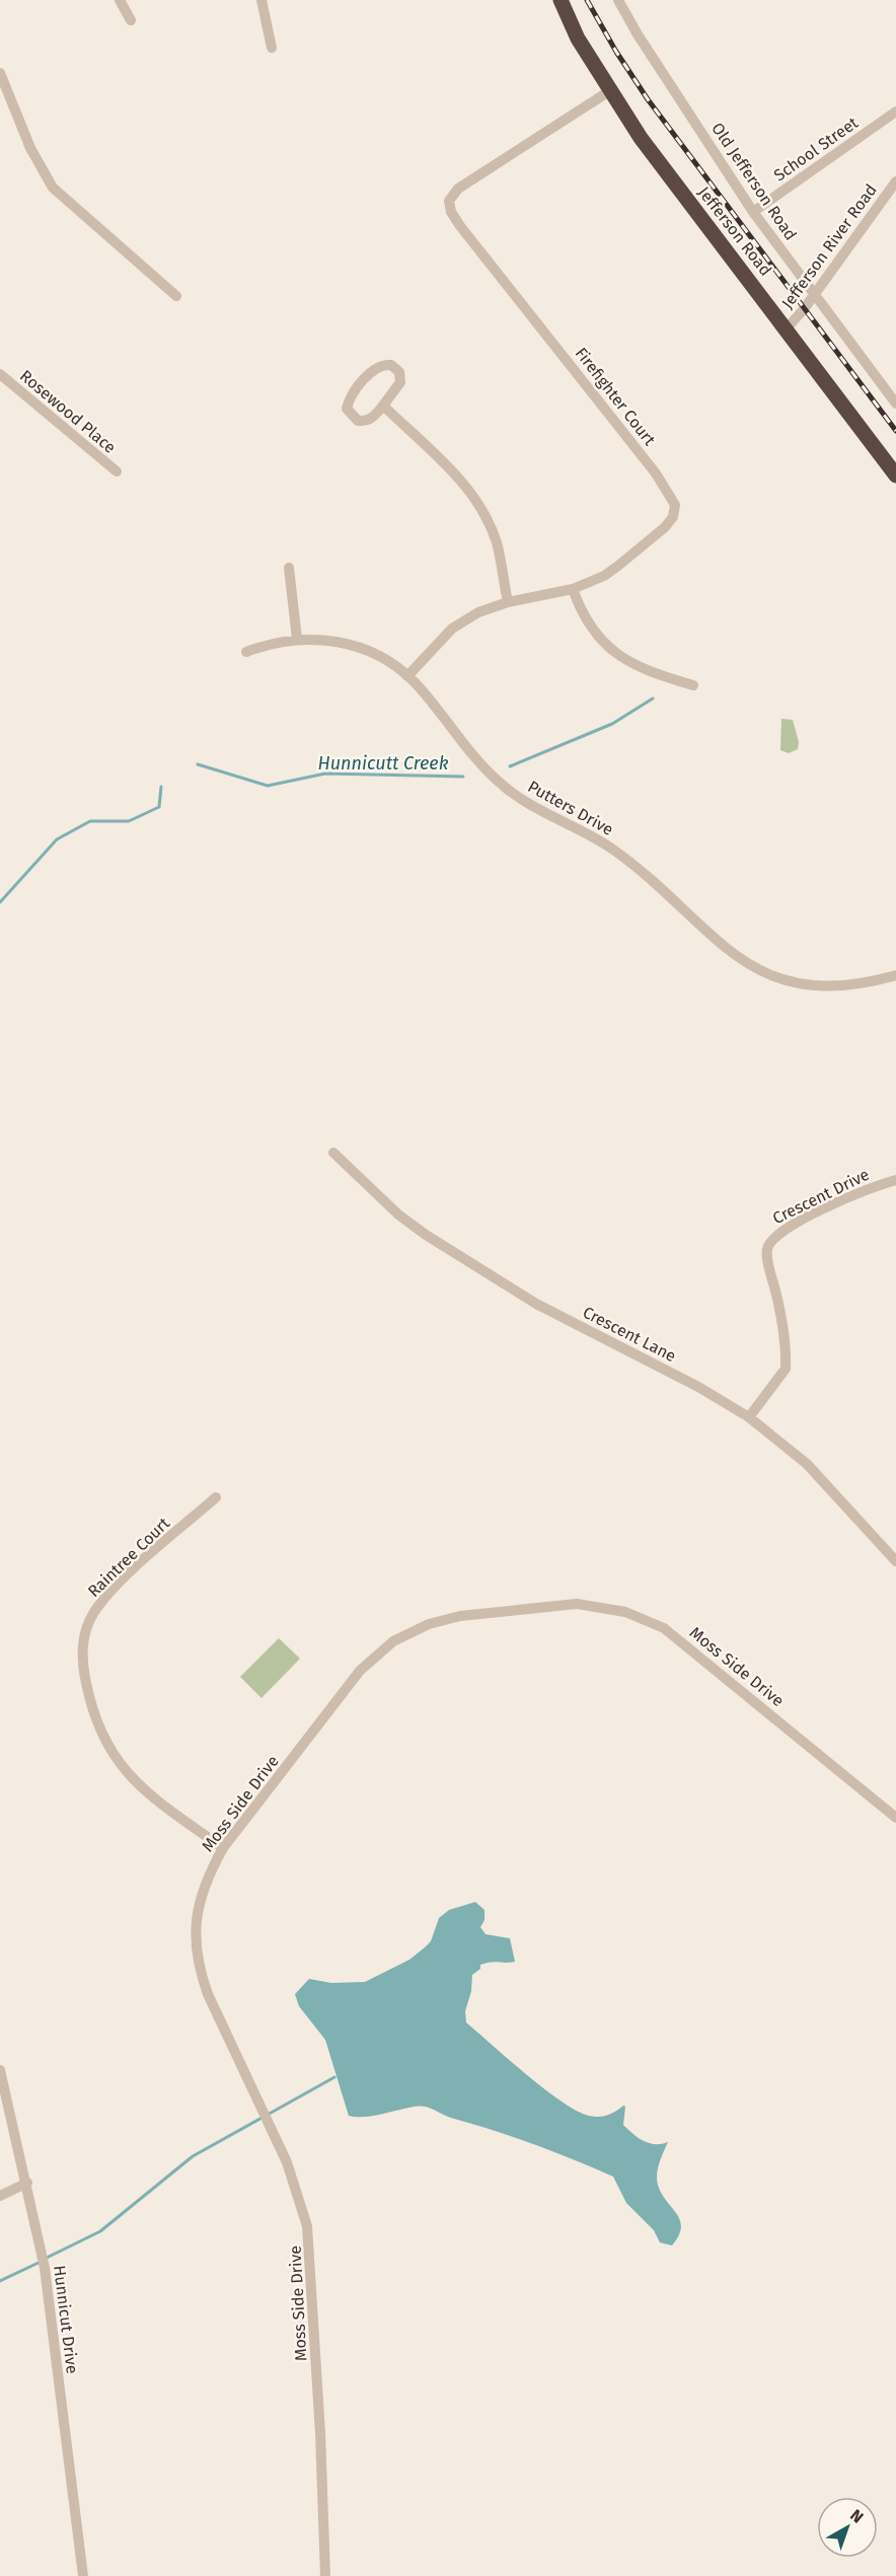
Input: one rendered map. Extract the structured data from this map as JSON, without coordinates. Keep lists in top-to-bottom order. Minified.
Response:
{"streets":{"highway":["Jefferson Road"],"street":["School Street","Old Jefferson Road","Jefferson River Road","Firefighter Court","Rosewood Place","Putters Drive","Crescent Drive","Crescent Lane","Raintree Court","Moss Side Drive","Hunnicut Drive"]},"crossings":[["School Street","Old Jefferson Road"],["Old Jefferson Road","Jefferson River Road"],["Jefferson Road","Jefferson River Road"],["Jefferson Road","Firefighter Court"],["Firefighter Court","Putters Drive"],["Crescent Drive","Crescent Lane"],["Raintree Court","Moss Side Drive"]],"water":["Hunnicutt Creek"],"north":"top right"}
